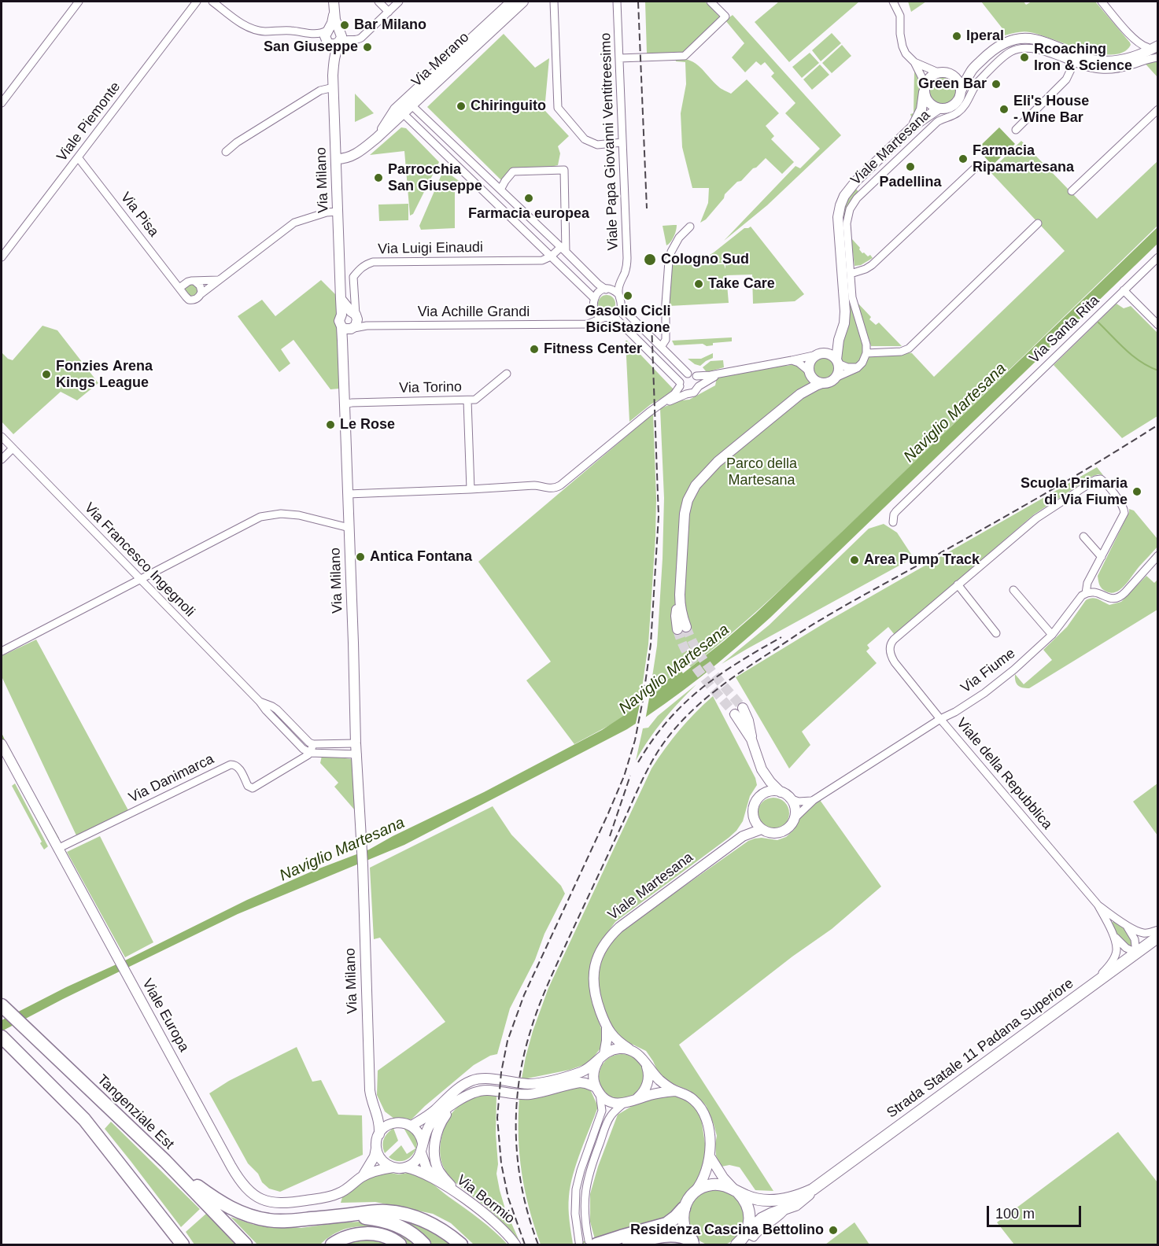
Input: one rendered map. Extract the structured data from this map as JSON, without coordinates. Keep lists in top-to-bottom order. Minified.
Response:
{"streets":{"highway":["Tangenziale Est"],"main road":["Strada Statale 11 Padana Superiore"],"street":["Via Merano","Viale Piemonte","Viale Papa Giovanni Ventitreesimo","Viale Martesana","Via Milano","Via Pisa","Via Luigi Einaudi","Via Achille Grandi","Via Santa Rita","Via Torino","Via Francesco Ingegnoli","Via Fiume","Viale della Repubblica","Via Danimarca","Viale Europa","Via Bormio"]},"crossings":[["Via Merano","Via Milano"],["Viale Piemonte","Via Pisa"],["Viale Papa Giovanni Ventitreesimo","Via Achille Grandi"],["Viale Martesana","Via Fiume"],["Via Milano","Via Luigi Einaudi"],["Via Milano","Via Achille Grandi"],["Via Milano","Via Torino"],["Via Milano","Viale Europa"],["Via Milano","Via Bormio"],["Via Luigi Einaudi","Via Achille Grandi"],["Via Francesco Ingegnoli","Via Danimarca"],["Via Fiume","Viale della Repubblica"],["Viale della Repubblica","Strada Statale 11 Padana Superiore"],["Via Danimarca","Viale Europa"],["Viale Europa","Via Bormio"]],"water":["Naviglio Martesana"],"parks":["Parco della Martesana"],"places":["Bar Milano","Iperal","San Giuseppe","Rcoaching Iron & Science","Green Bar","Chiringuito","Eli's House - Wine Bar","Farmacia Ripamartesana","Padellina","Parrocchia San Giuseppe","Farmacia europea","Cologno Sud","Take Care","Gasolio Cicli BiciStazione","Fitness Center","Fonzies Arena Kings League","Le Rose","Scuola Primaria di Via Fiume","Antica Fontana","Area Pump Track","Residenza Cascina Bettolino"],"scale_bar":"100 m"}
